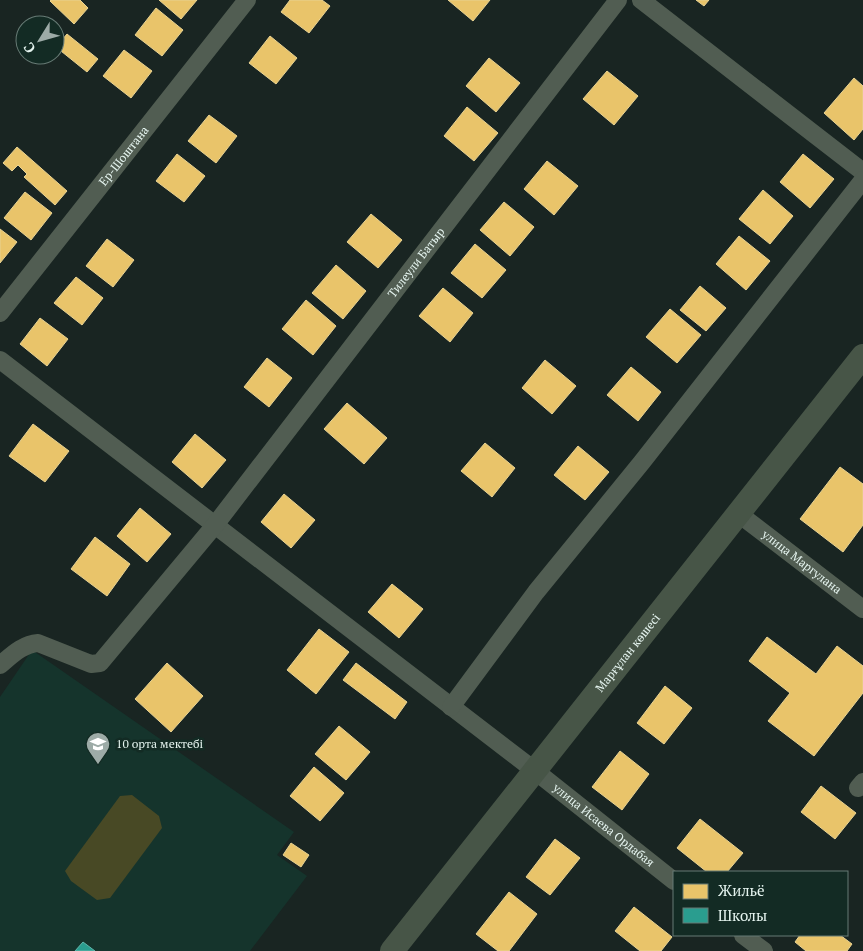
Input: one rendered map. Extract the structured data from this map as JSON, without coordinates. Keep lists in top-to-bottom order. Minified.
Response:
{"streets":{"main road":["Марғұлан көшесі"],"street":["Ер-Шоштана","Тилеули Батыр","улица Маргулана","улица Исаева Ордабая"]},"crossings":[["Тилеули Батыр","улица Исаева Ордабая"],["улица Маргулана","Марғұлан көшесі"],["Марғұлан көшесі","улица Исаева Ордабая"]],"places":{"school or university":["10 орта мектебі"]},"legend":["Жильё","Школы"],"north":"bottom left"}
